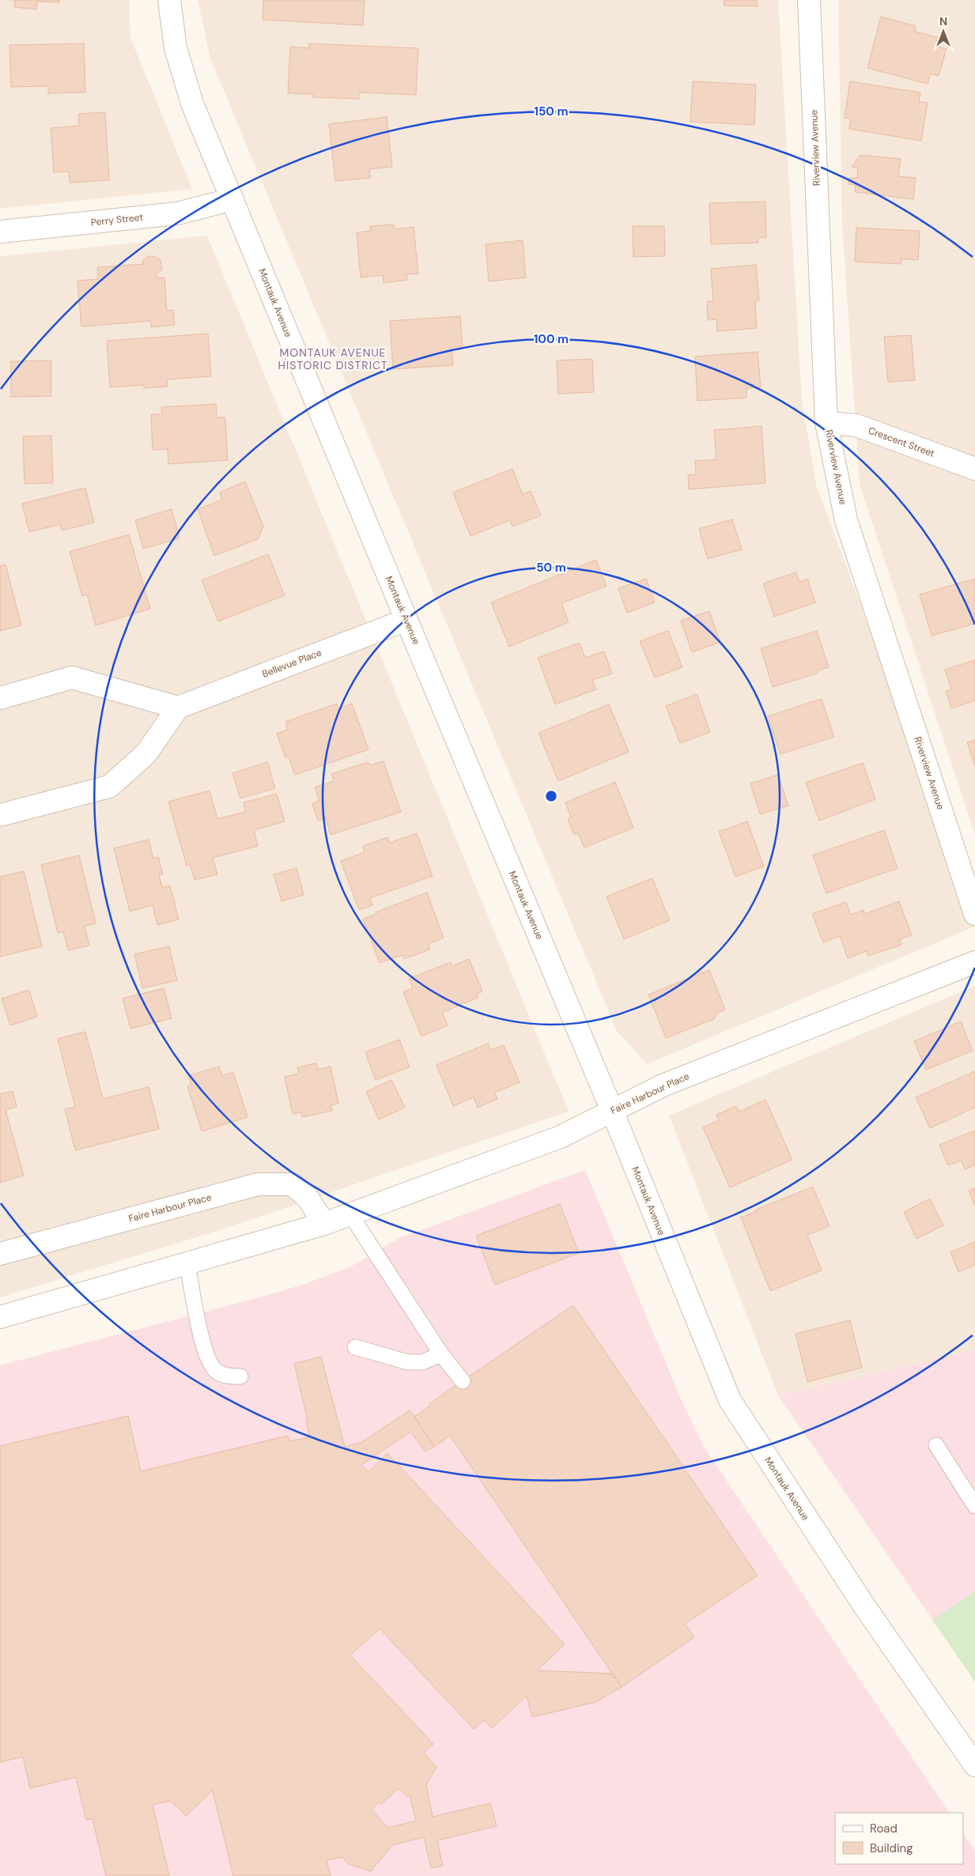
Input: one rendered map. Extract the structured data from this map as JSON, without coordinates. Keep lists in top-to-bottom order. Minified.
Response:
{"streets":{"street":["Riverview Avenue","Perry Street","Montauk Avenue","Crescent Street","Bellevue Place","Faire Harbour Place"]},"crossings":[["Riverview Avenue","Crescent Street"],["Perry Street","Montauk Avenue"],["Montauk Avenue","Bellevue Place"],["Montauk Avenue","Faire Harbour Place"]],"districts":["MONTAUK AVENUE HISTORIC DISTRICT"],"legend":["Road","Building"],"north":"top","rings":["150 m","100 m","50 m"]}
